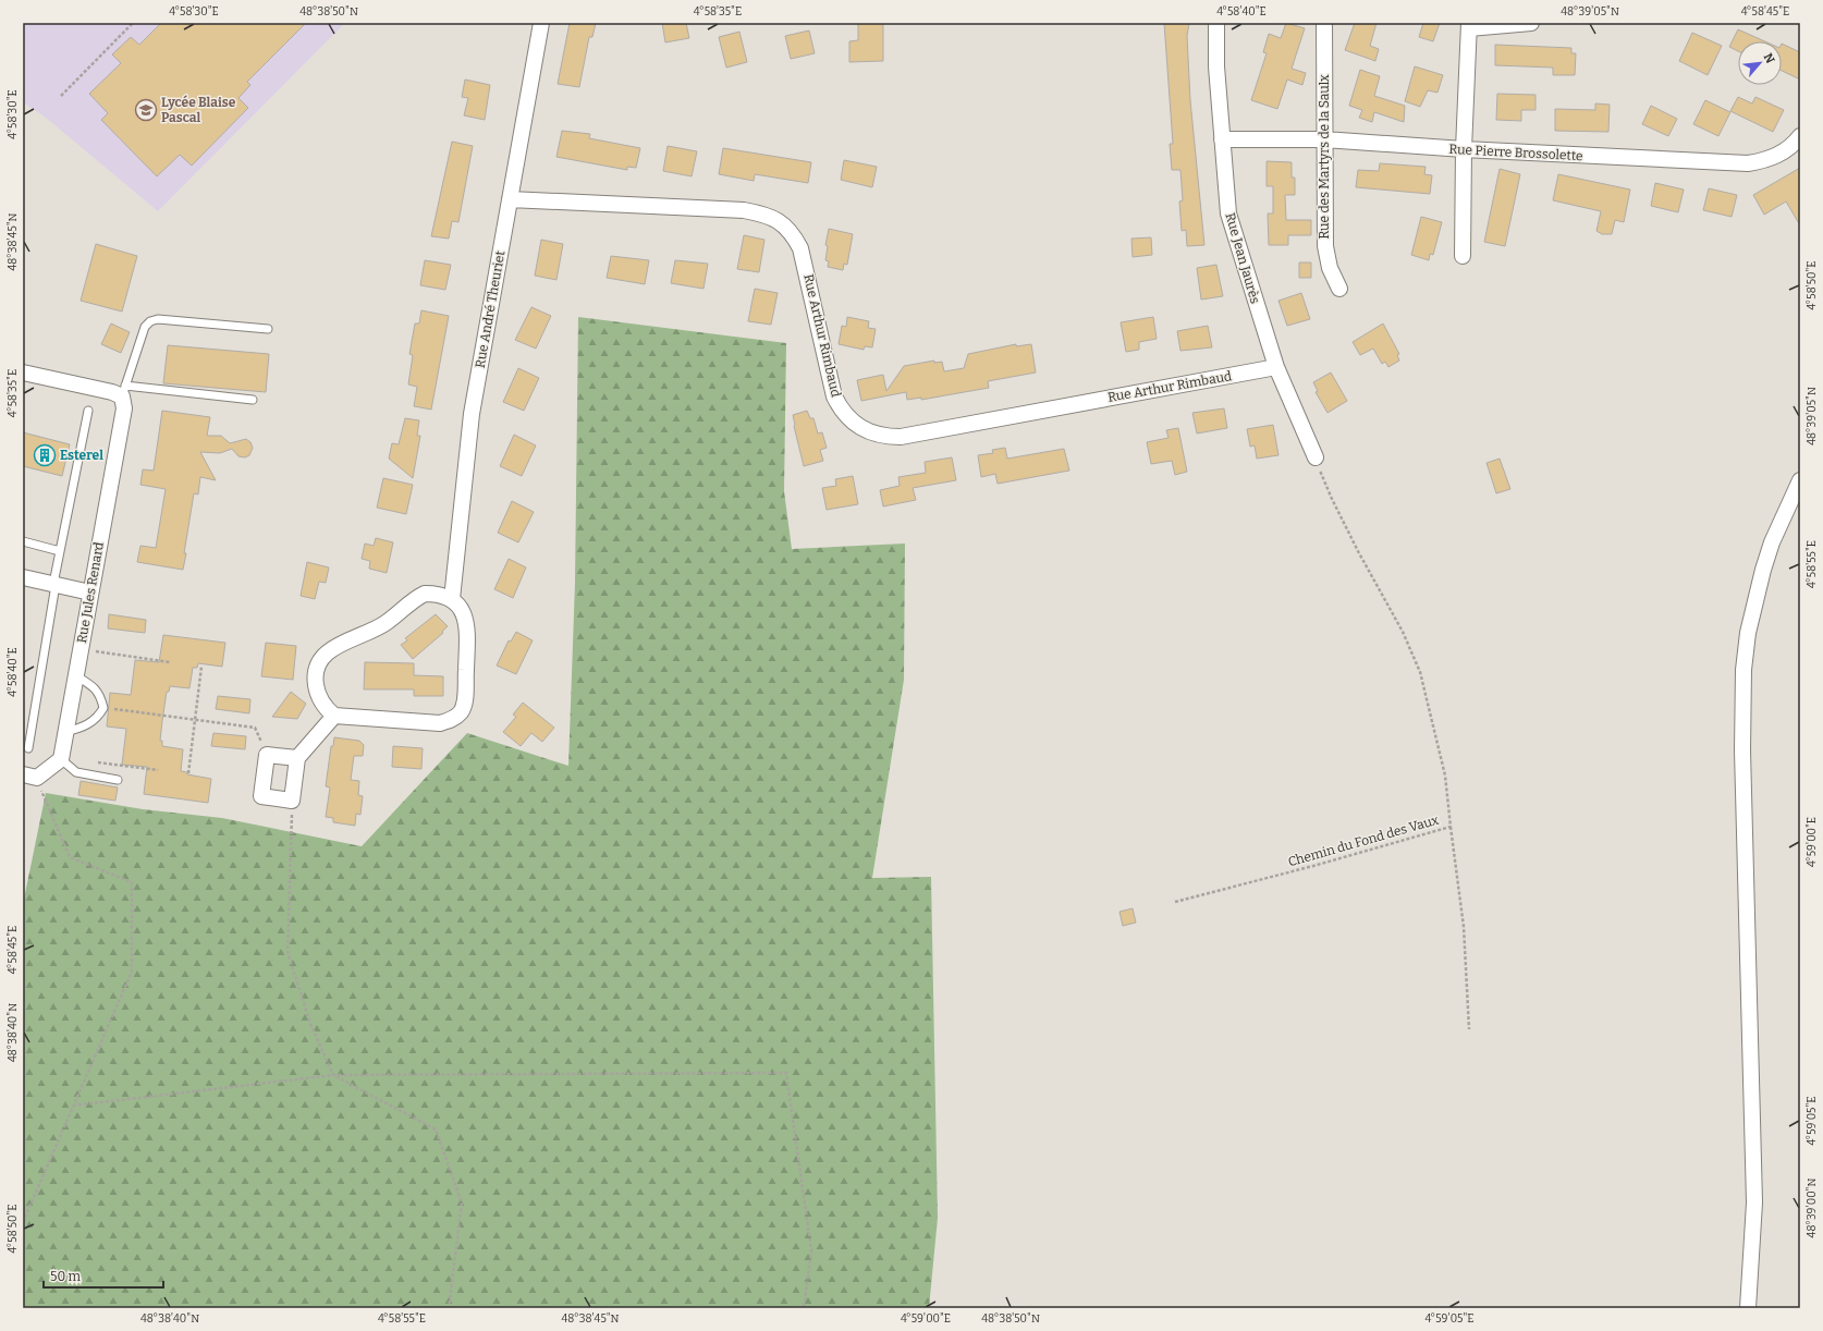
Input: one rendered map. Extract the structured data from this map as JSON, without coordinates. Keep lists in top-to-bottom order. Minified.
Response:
{"streets":{"street":["Rue Pierre Brossolette","Rue des Martyrs de la Saulx","Rue Jean Jaurès","Rue André Theuriet","Rue Arthur Rimbaud","Rue Jules Renard"],"path":["Chemin du Fond des Vaux"]},"crossings":[["Rue Pierre Brossolette","Rue des Martyrs de la Saulx"],["Rue Pierre Brossolette","Rue Jean Jaurès"],["Rue Jean Jaurès","Rue Arthur Rimbaud"],["Rue Jean Jaurès","Chemin du Fond des Vaux"],["Rue André Theuriet","Rue Arthur Rimbaud"]],"places":{"school or university":["Lycée Blaise Pascal"],"building":["Esterel"]},"scale_bar":"50 m","north":"top right","coordinates":["4°58'30\"E","48°38'50\"N","4°58'35\"E","4°58'40\"E","48°39'05\"N","4°58'45\"E","48°38'45\"N","4°58'50\"E","4°58'55\"E","4°59'00\"E","48°38'40\"N","4°59'05\"E","48°39'00\"N"]}
